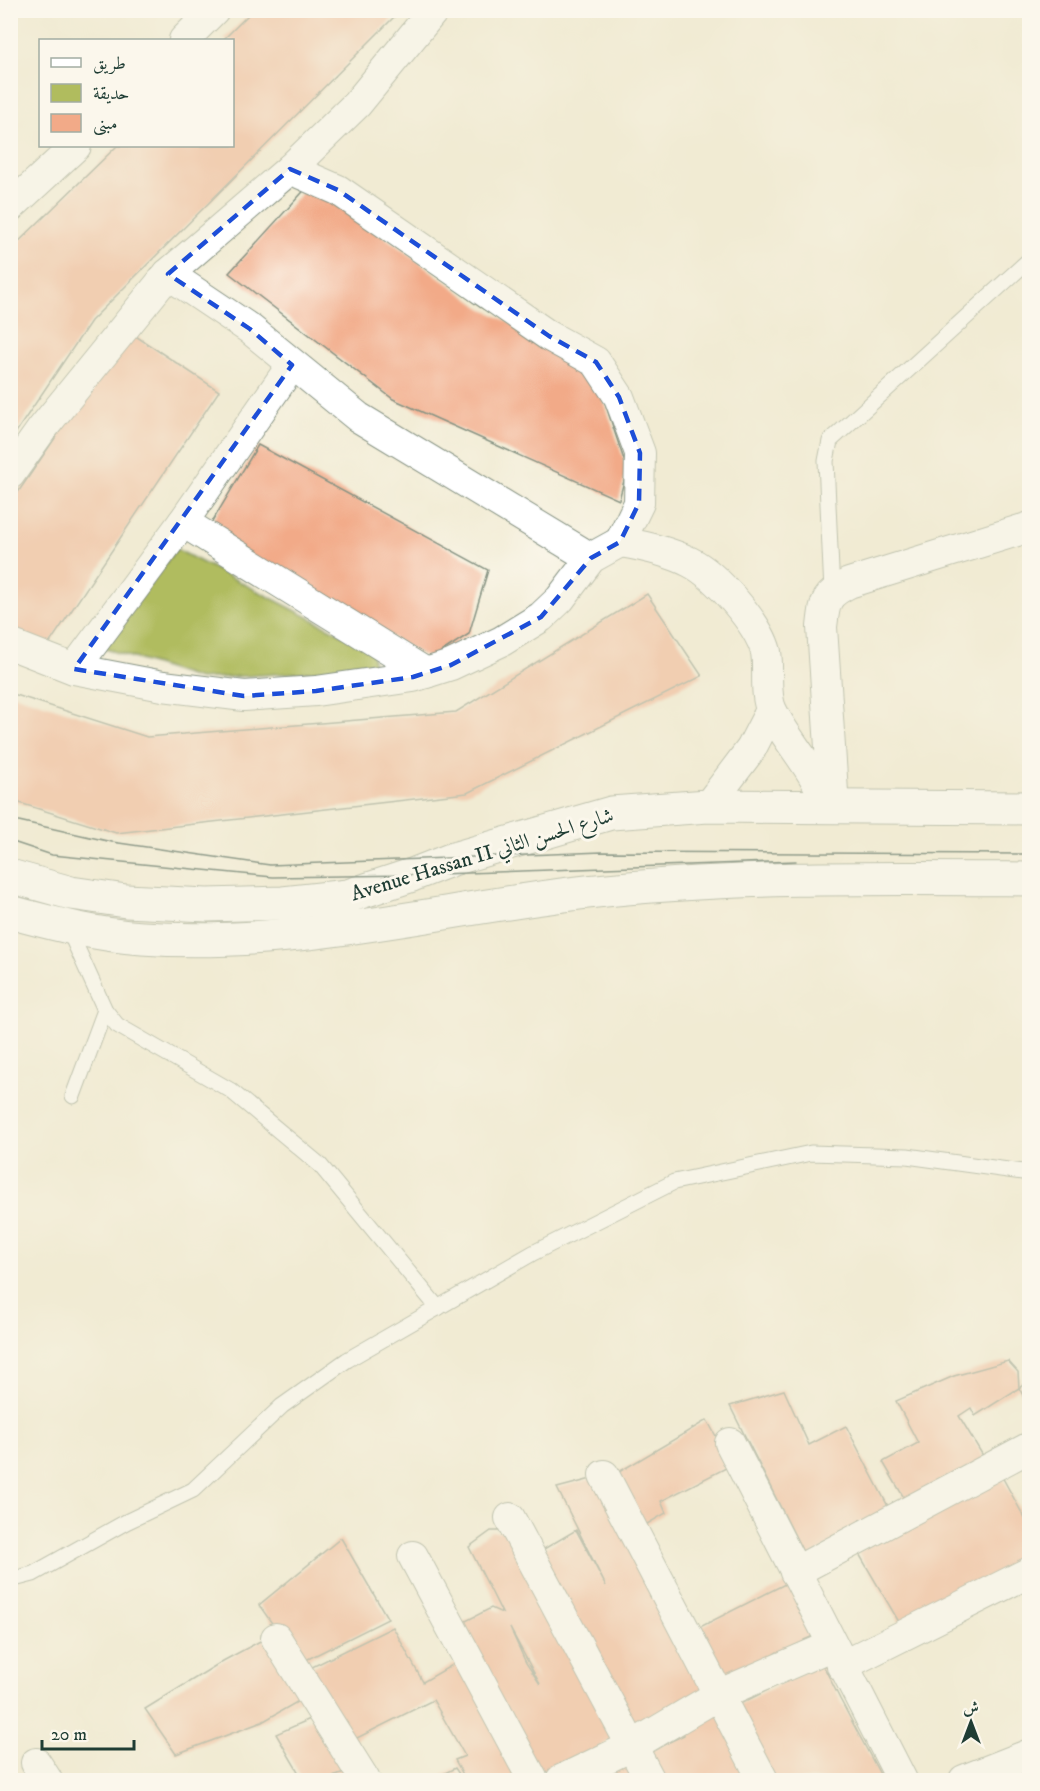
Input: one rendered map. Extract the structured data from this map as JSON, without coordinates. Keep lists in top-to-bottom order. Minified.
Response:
{"streets":{"highway":["Avenue Hassan II شارع الحسن الثاني"]},"legend":["طريق","حديقة","مبنى"],"scale_bar":"20 m","north":"top"}
